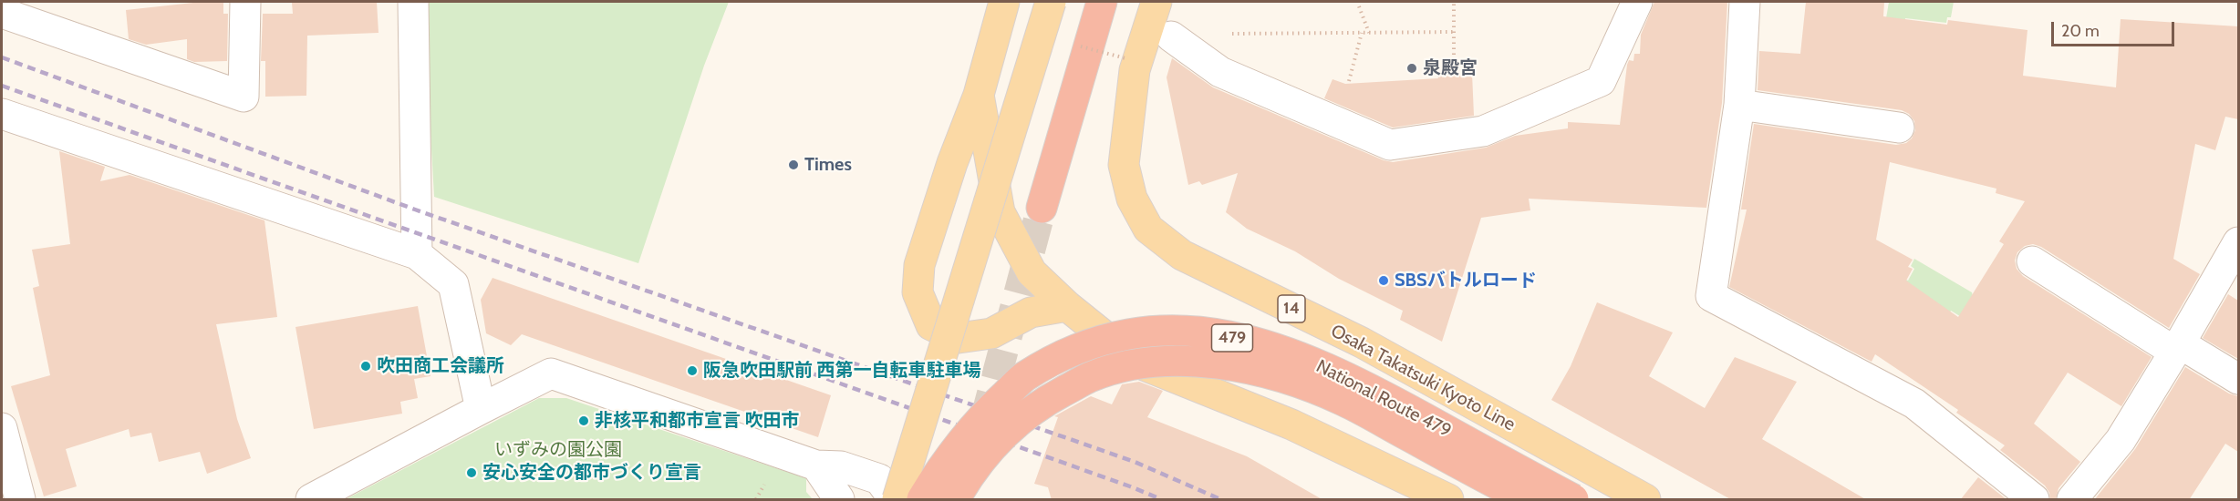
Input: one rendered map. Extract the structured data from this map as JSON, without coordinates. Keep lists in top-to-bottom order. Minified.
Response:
{"streets":{"highway":["479","National Route 479"],"main road":["14","Osaka Takatsuki Kyoto Line"]},"parks":["いずみの園公園"],"places":["泉殿宮","Times","SBSバトルロード","吹田商工会議所","阪急吹田駅前 西第一自転車駐車場","非核平和都市宣言 吹田市","安心安全の都市づくり宣言"],"scale_bar":"20 m"}
